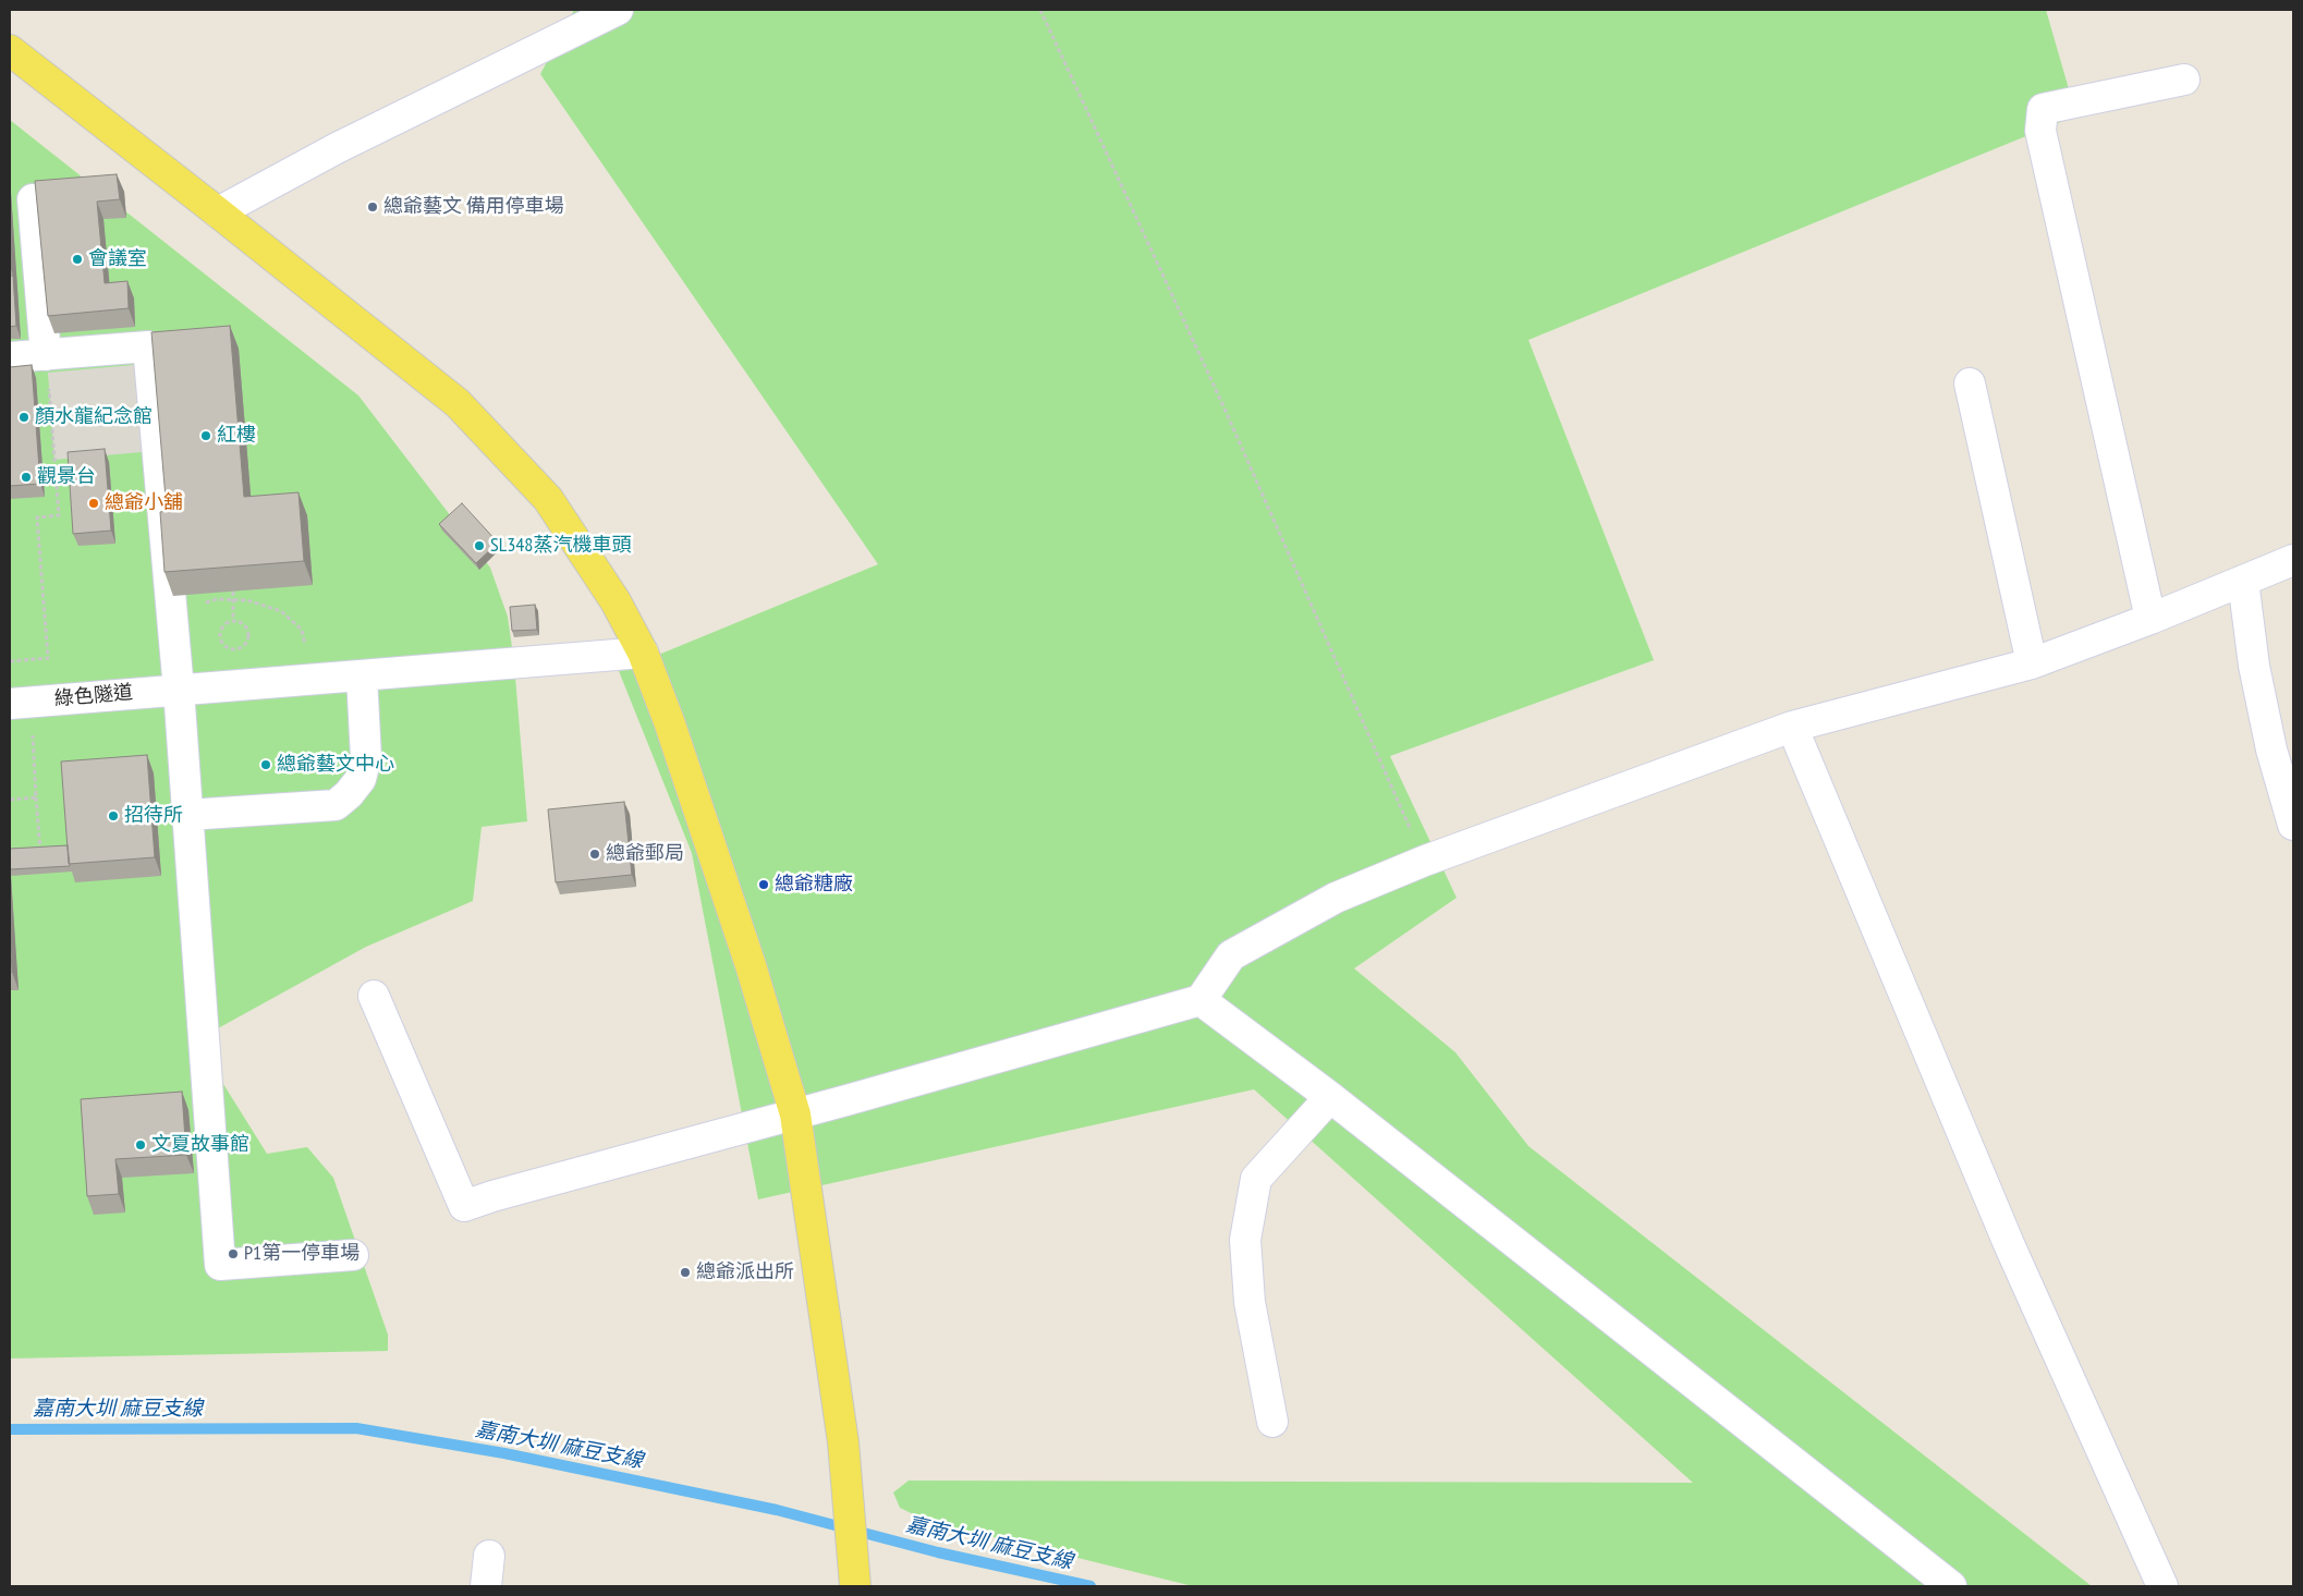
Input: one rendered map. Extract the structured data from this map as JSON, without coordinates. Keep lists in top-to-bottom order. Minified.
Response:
{"streets":{"street":["綠色隧道"]},"water":["嘉南大圳 麻豆支線"],"places":["總爺藝文 備用停車場","會議室","顏水龍紀念館","紅樓","觀景台","總爺小舖","SL348蒸汽機車頭","總爺藝文中心","招待所","總爺郵局","總爺糖廠","文夏故事館","P1第一停車場","總爺派出所"]}
